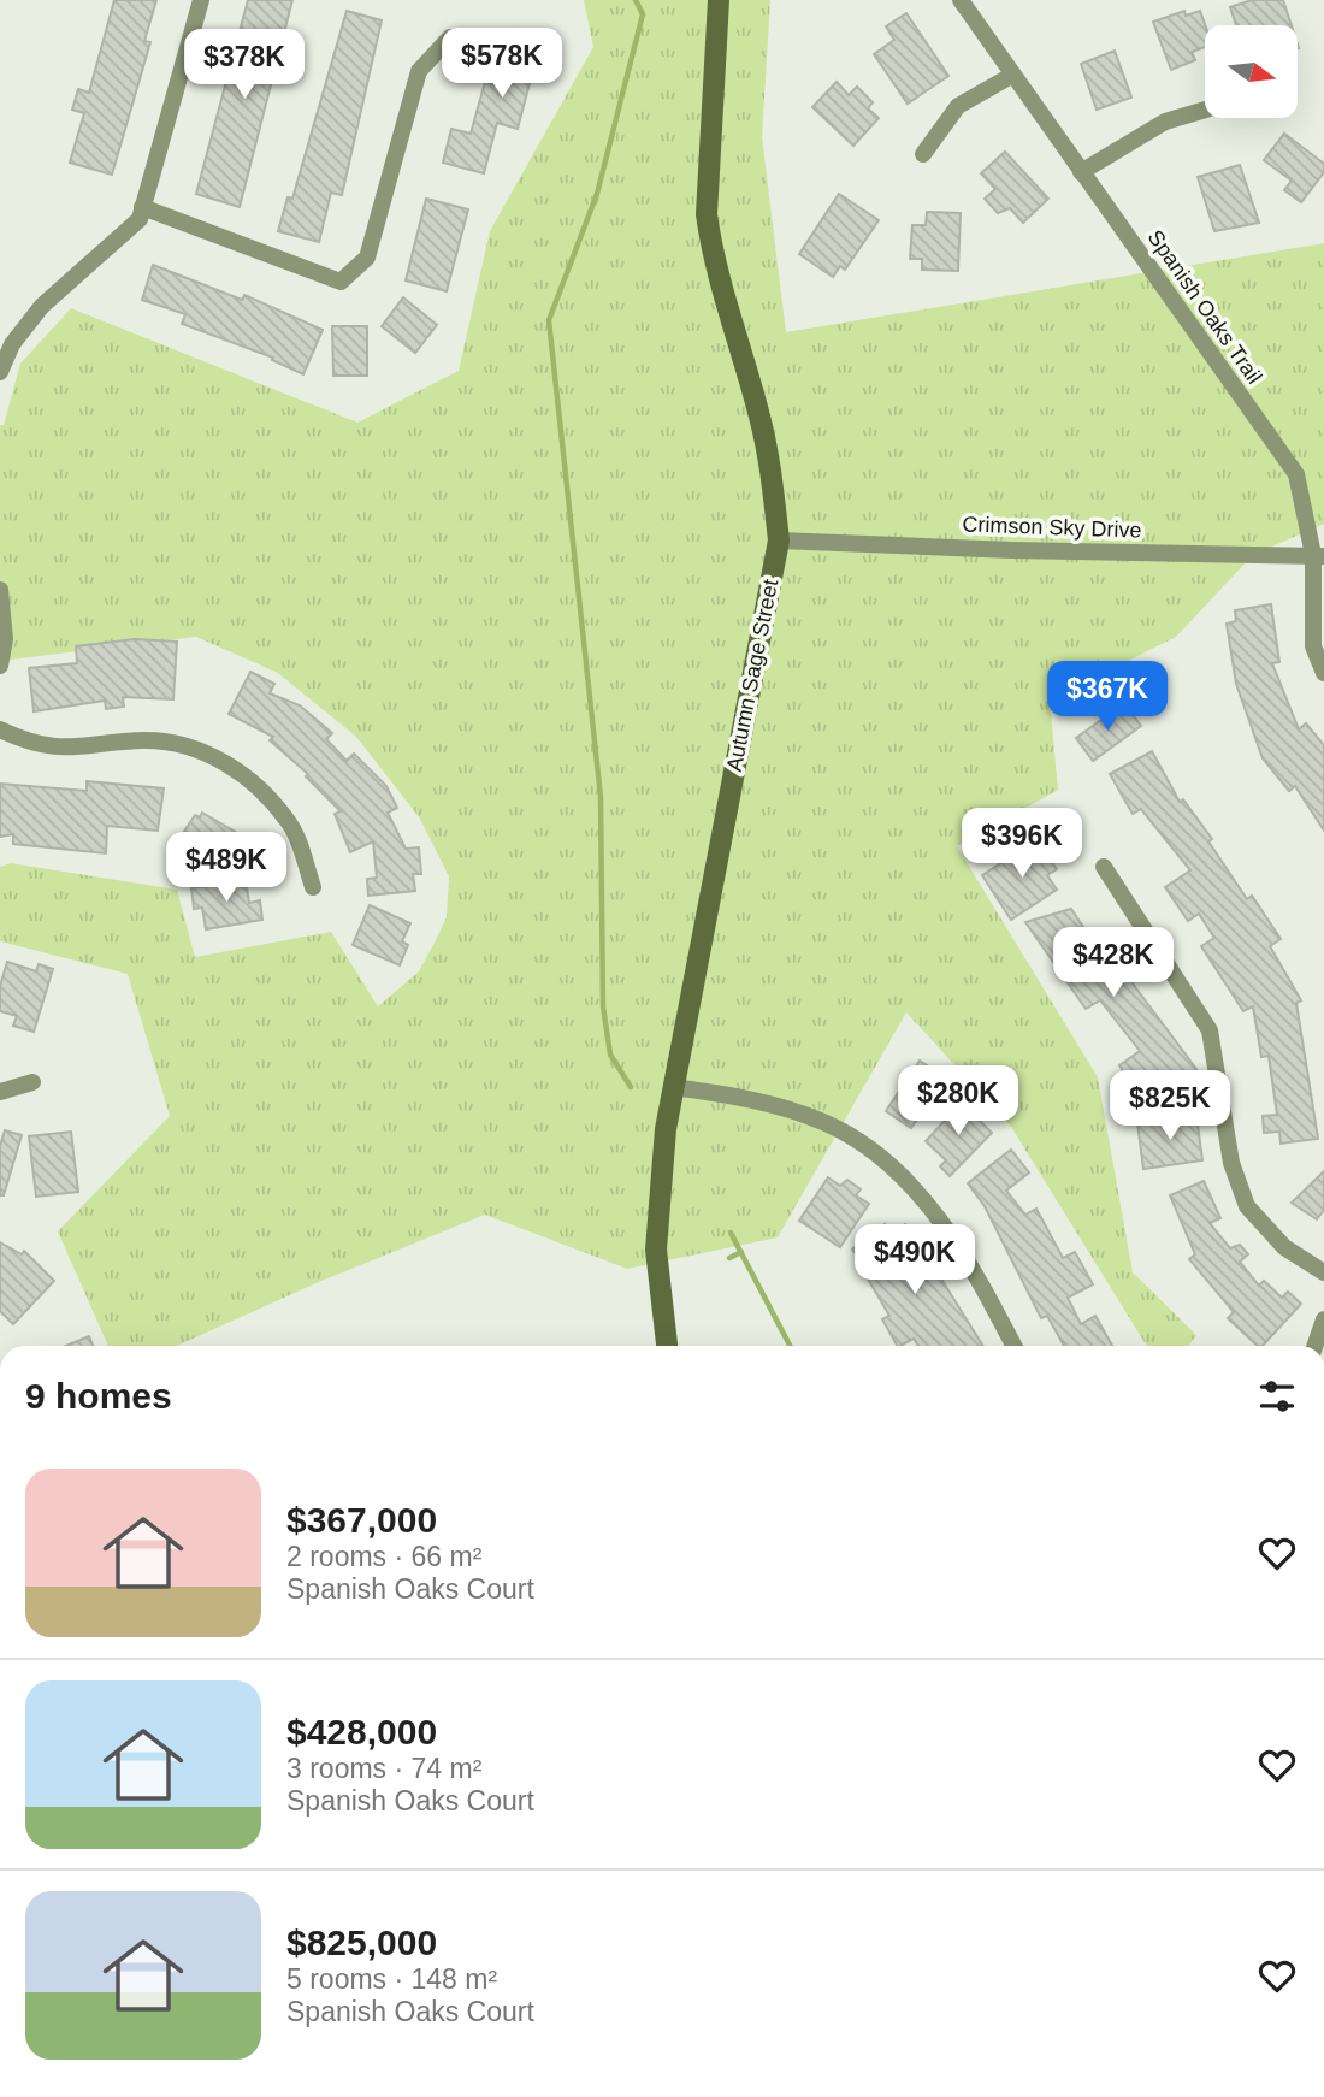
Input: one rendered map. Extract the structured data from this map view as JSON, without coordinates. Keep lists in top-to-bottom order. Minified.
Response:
{"streets":{"street":["Spanish Oaks Trail","Crimson Sky Drive","Autumn Sage Street"]},"crossings":[["Spanish Oaks Trail","Crimson Sky Drive"],["Crimson Sky Drive","Autumn Sage Street"]],"north":"right","page":{"price":["$578K","$378K","$367K","$396K","$489K","$428K","$280K","$825K","$490K"],"heading":"9 homes","list":[{"name":"$367,000","note":"2 rooms · 66 m² · Spanish Oaks Court"},{"name":"$428,000","note":"3 rooms · 74 m² · Spanish Oaks Court"},{"name":"$825,000","note":"5 rooms · 148 m² · Spanish Oaks Court"}]}}
